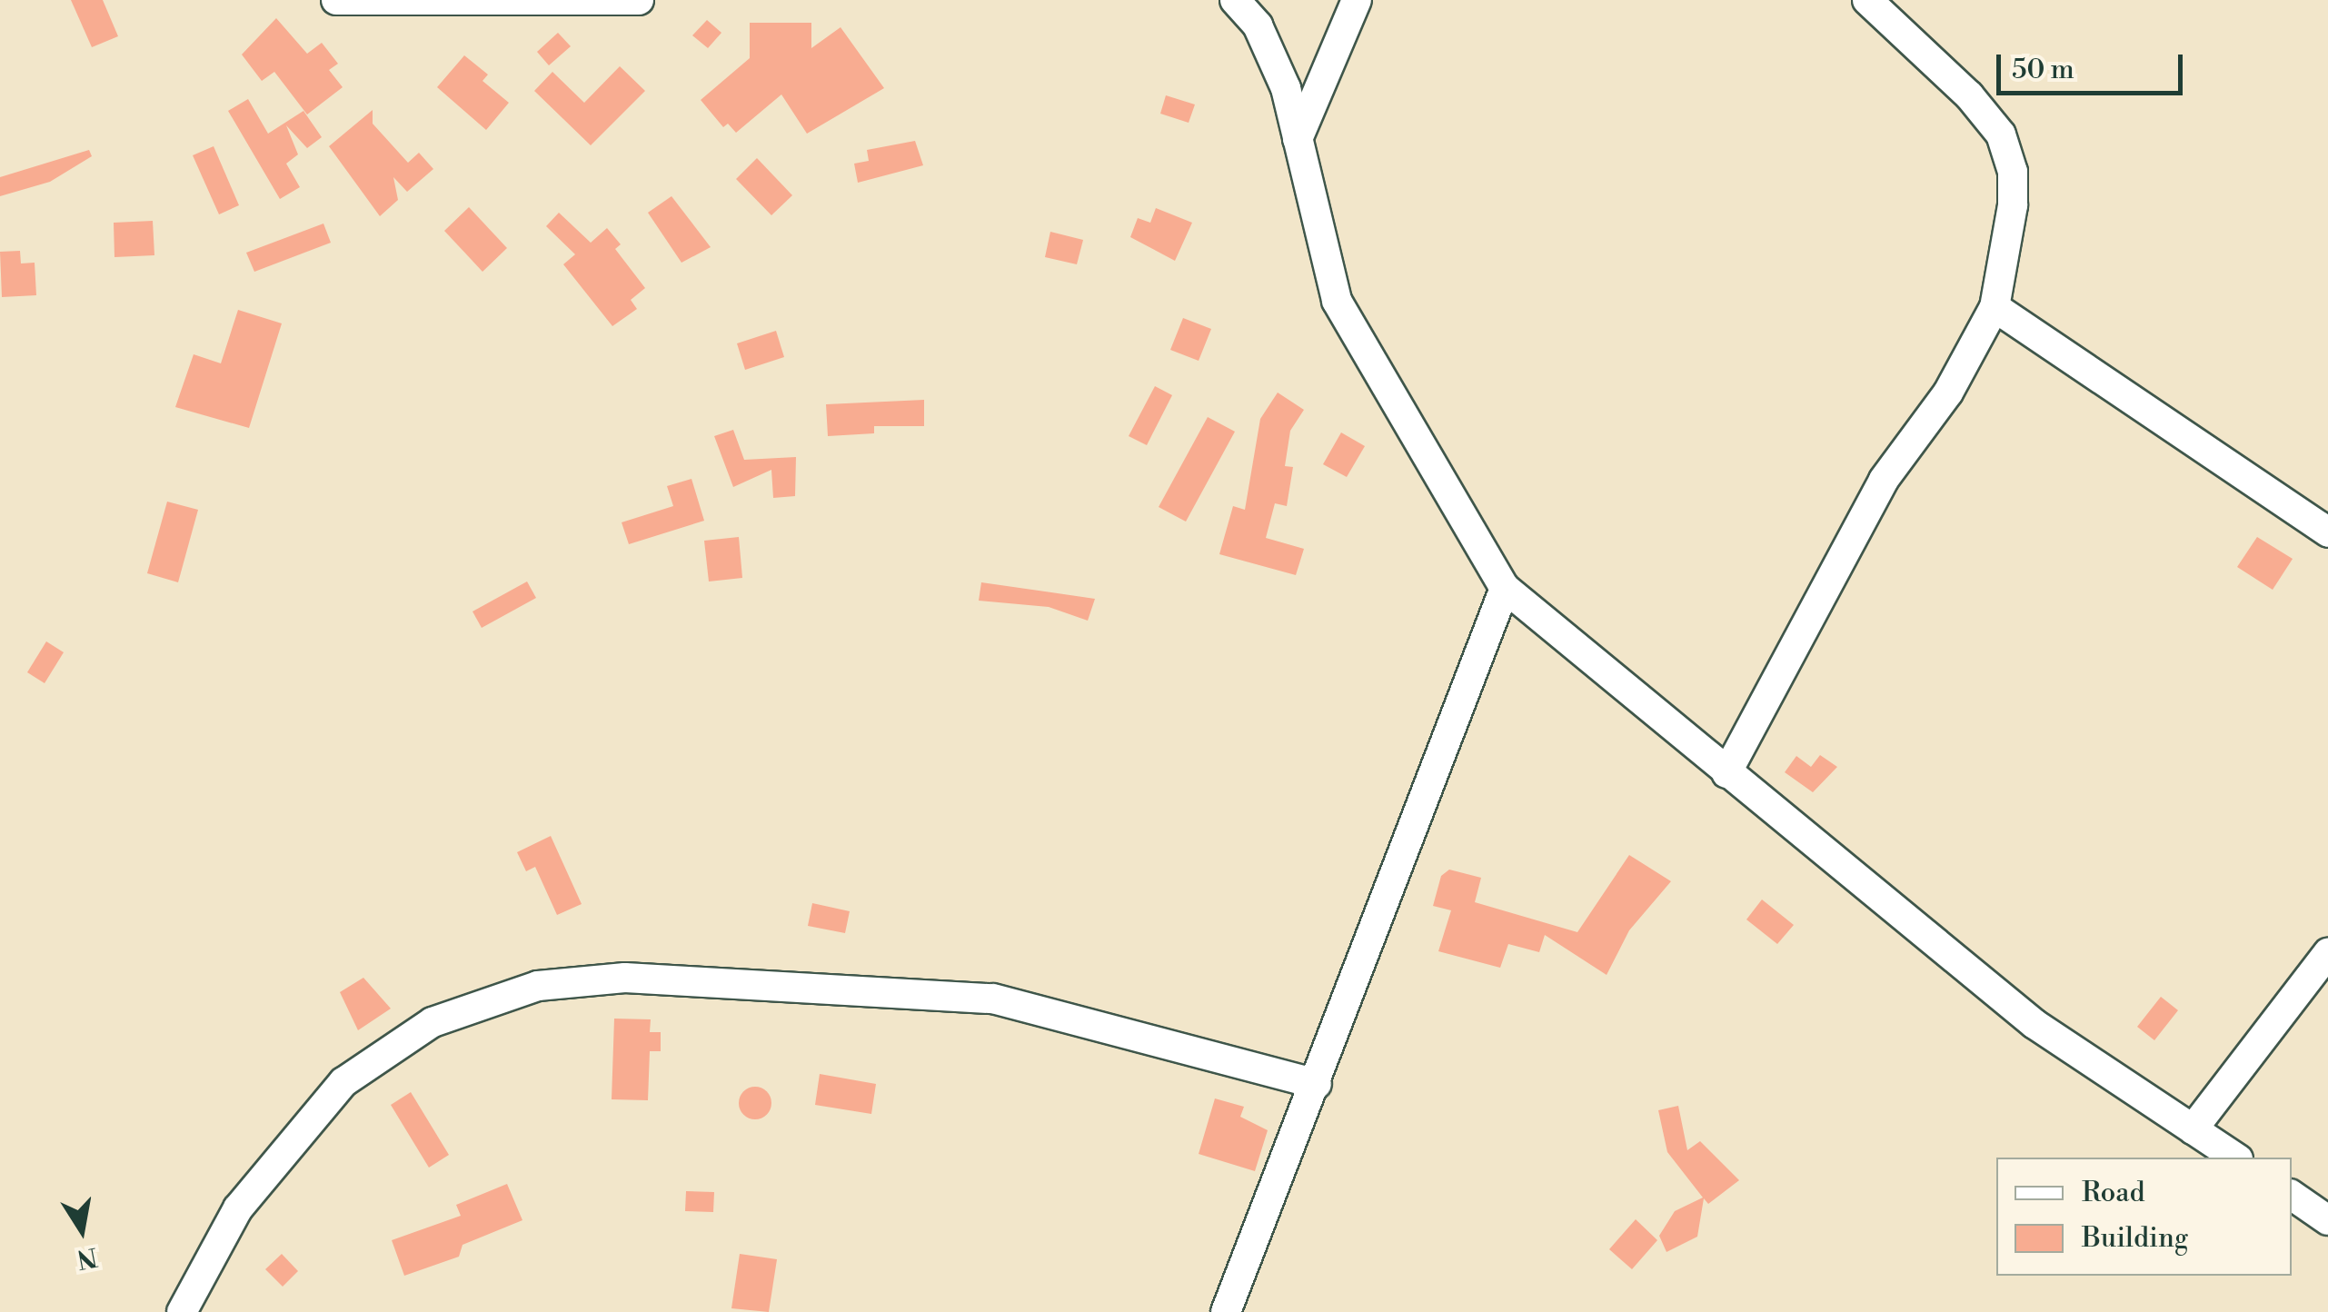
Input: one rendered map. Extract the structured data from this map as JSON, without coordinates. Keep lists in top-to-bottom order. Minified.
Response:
{"legend":["Road","Building"],"scale_bar":"50 m","north":"bottom"}
